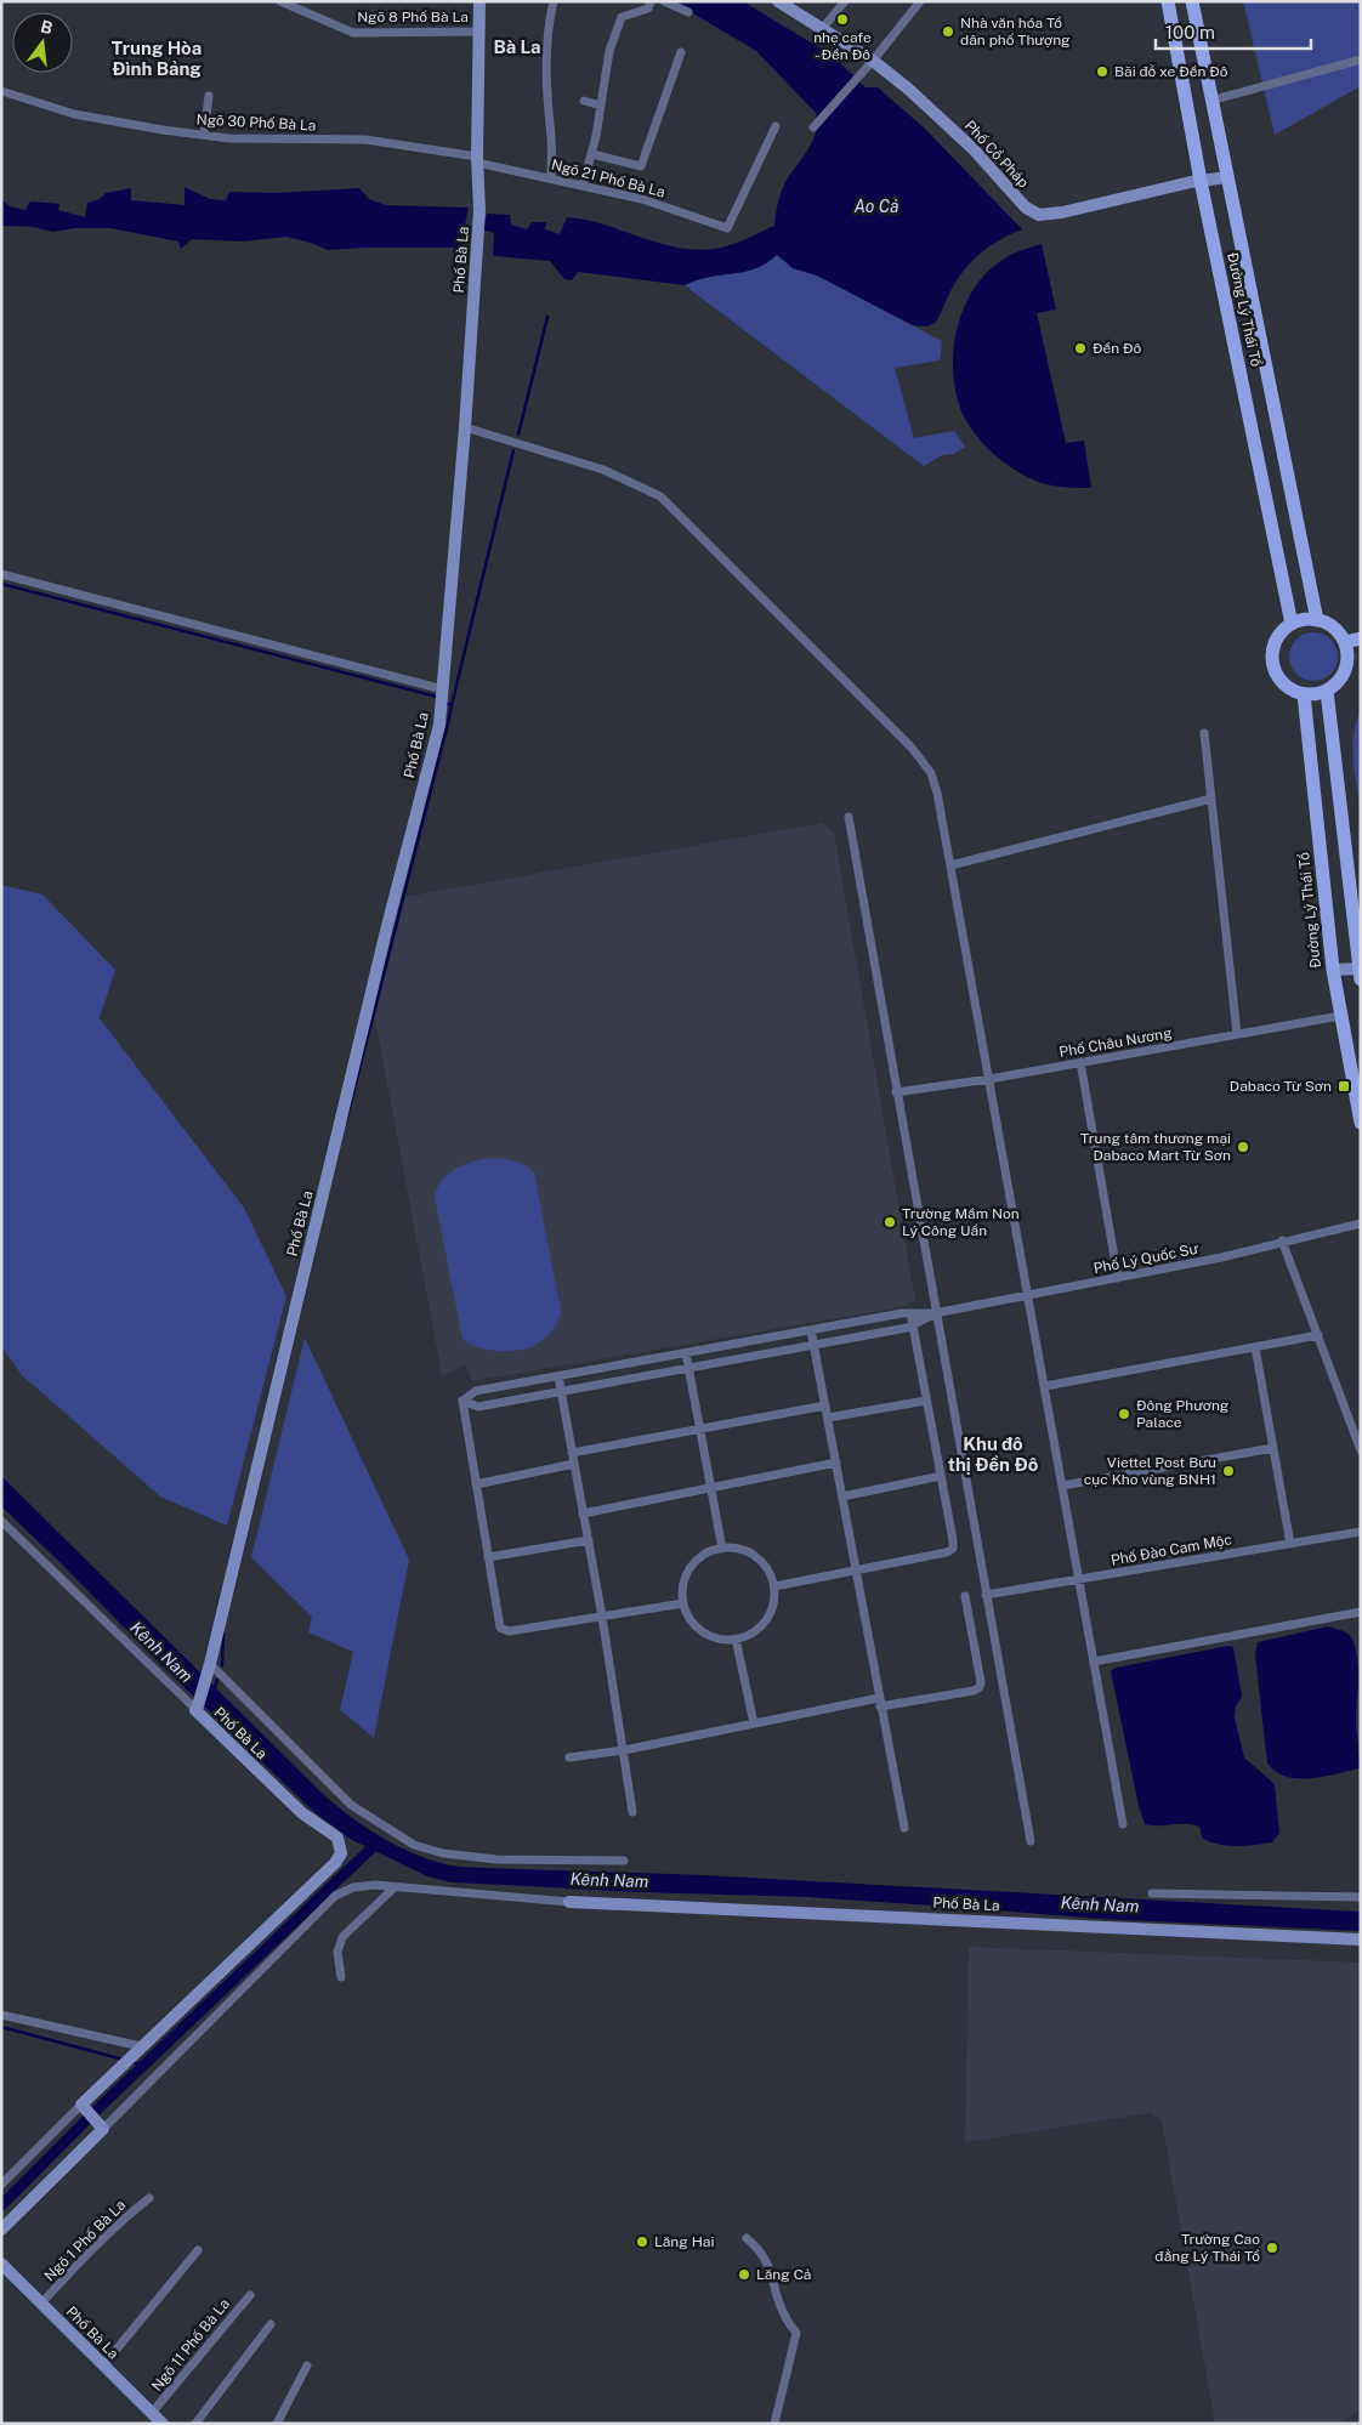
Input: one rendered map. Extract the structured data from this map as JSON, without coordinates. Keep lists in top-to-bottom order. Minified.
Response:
{"streets":{"main road":["Đường Lý Thái Tổ"],"street":["Ngõ 8 Phố Bà La","Ngõ 30 Phố Bà La","Phố Cổ Pháp","Ngõ 21 Phố Bà La","Phố Bà La","Phố Châu Nương","Phố Lý Quốc Sư","Phố Đào Cam Mộc","Ngõ 1 Phố Bà La","Ngõ 11 Phố Bà La"]},"crossings":[["Ngõ 8 Phố Bà La","Phố Bà La"],["Ngõ 30 Phố Bà La","Ngõ 21 Phố Bà La"],["Ngõ 30 Phố Bà La","Phố Bà La"],["Phố Cổ Pháp","Đường Lý Thái Tổ"],["Ngõ 21 Phố Bà La","Phố Bà La"],["Phố Bà La","Ngõ 1 Phố Bà La"],["Phố Bà La","Ngõ 11 Phố Bà La"],["Đường Lý Thái Tổ","Phố Châu Nương"]],"districts":["Bà La","Trung Hòa Đình Bảng","Khu đô thị Đền Đô"],"water":["Ao Cả","Kênh Nam"],"places":{"other":["nhẹ cafe - Đền Đô","Nhà văn hóa Tổ dân phố Thượng","Bãi đỗ xe Đền Đô","Đền Đô","Trung tâm thương mại Dabaco Mart Từ Sơn","Trường Mầm Non Lý Công Uẩn","Đông Phương Palace","Viettel Post Bưu cục Kho vùng BNH1","Lăng Hai","Trường Cao đẳng Lý Thái Tổ","Lăng Cả"],"transit":["Dabaco Từ Sơn"]},"scale_bar":"100 m","north":"top"}
